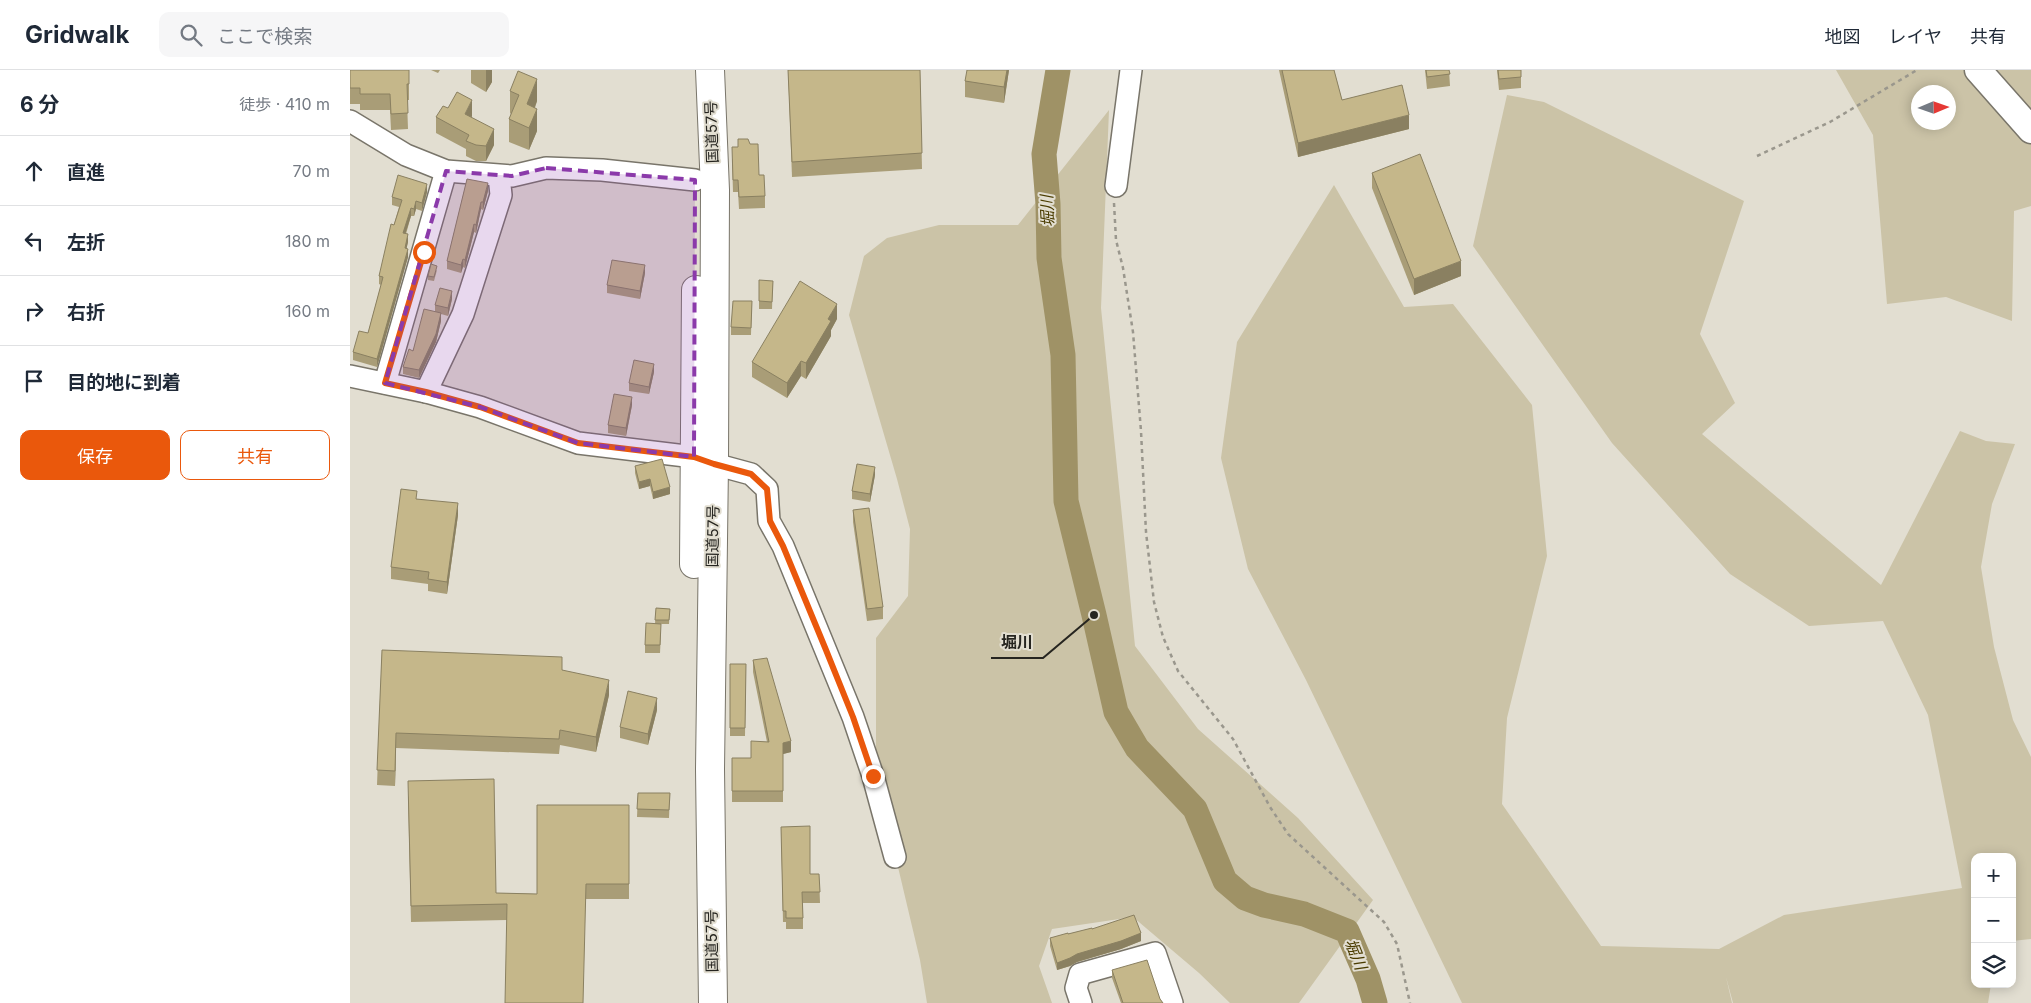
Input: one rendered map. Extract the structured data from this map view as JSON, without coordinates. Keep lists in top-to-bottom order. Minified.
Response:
{"streets":{"highway":["国道57号"]},"water":["堀川"],"places":["堀川"],"north":"right","page":{"header":"Gridwalk","search":"ここで検索","nav":["地図","レイヤ","共有"],"heading":["6 分","徒歩 · 410 m"],"list":[["直進","70 m"],["左折","180 m"],["右折","160 m"],"目的地に到着"],"buttons":["保存","共有"],"map_buttons":["+","−"]}}
